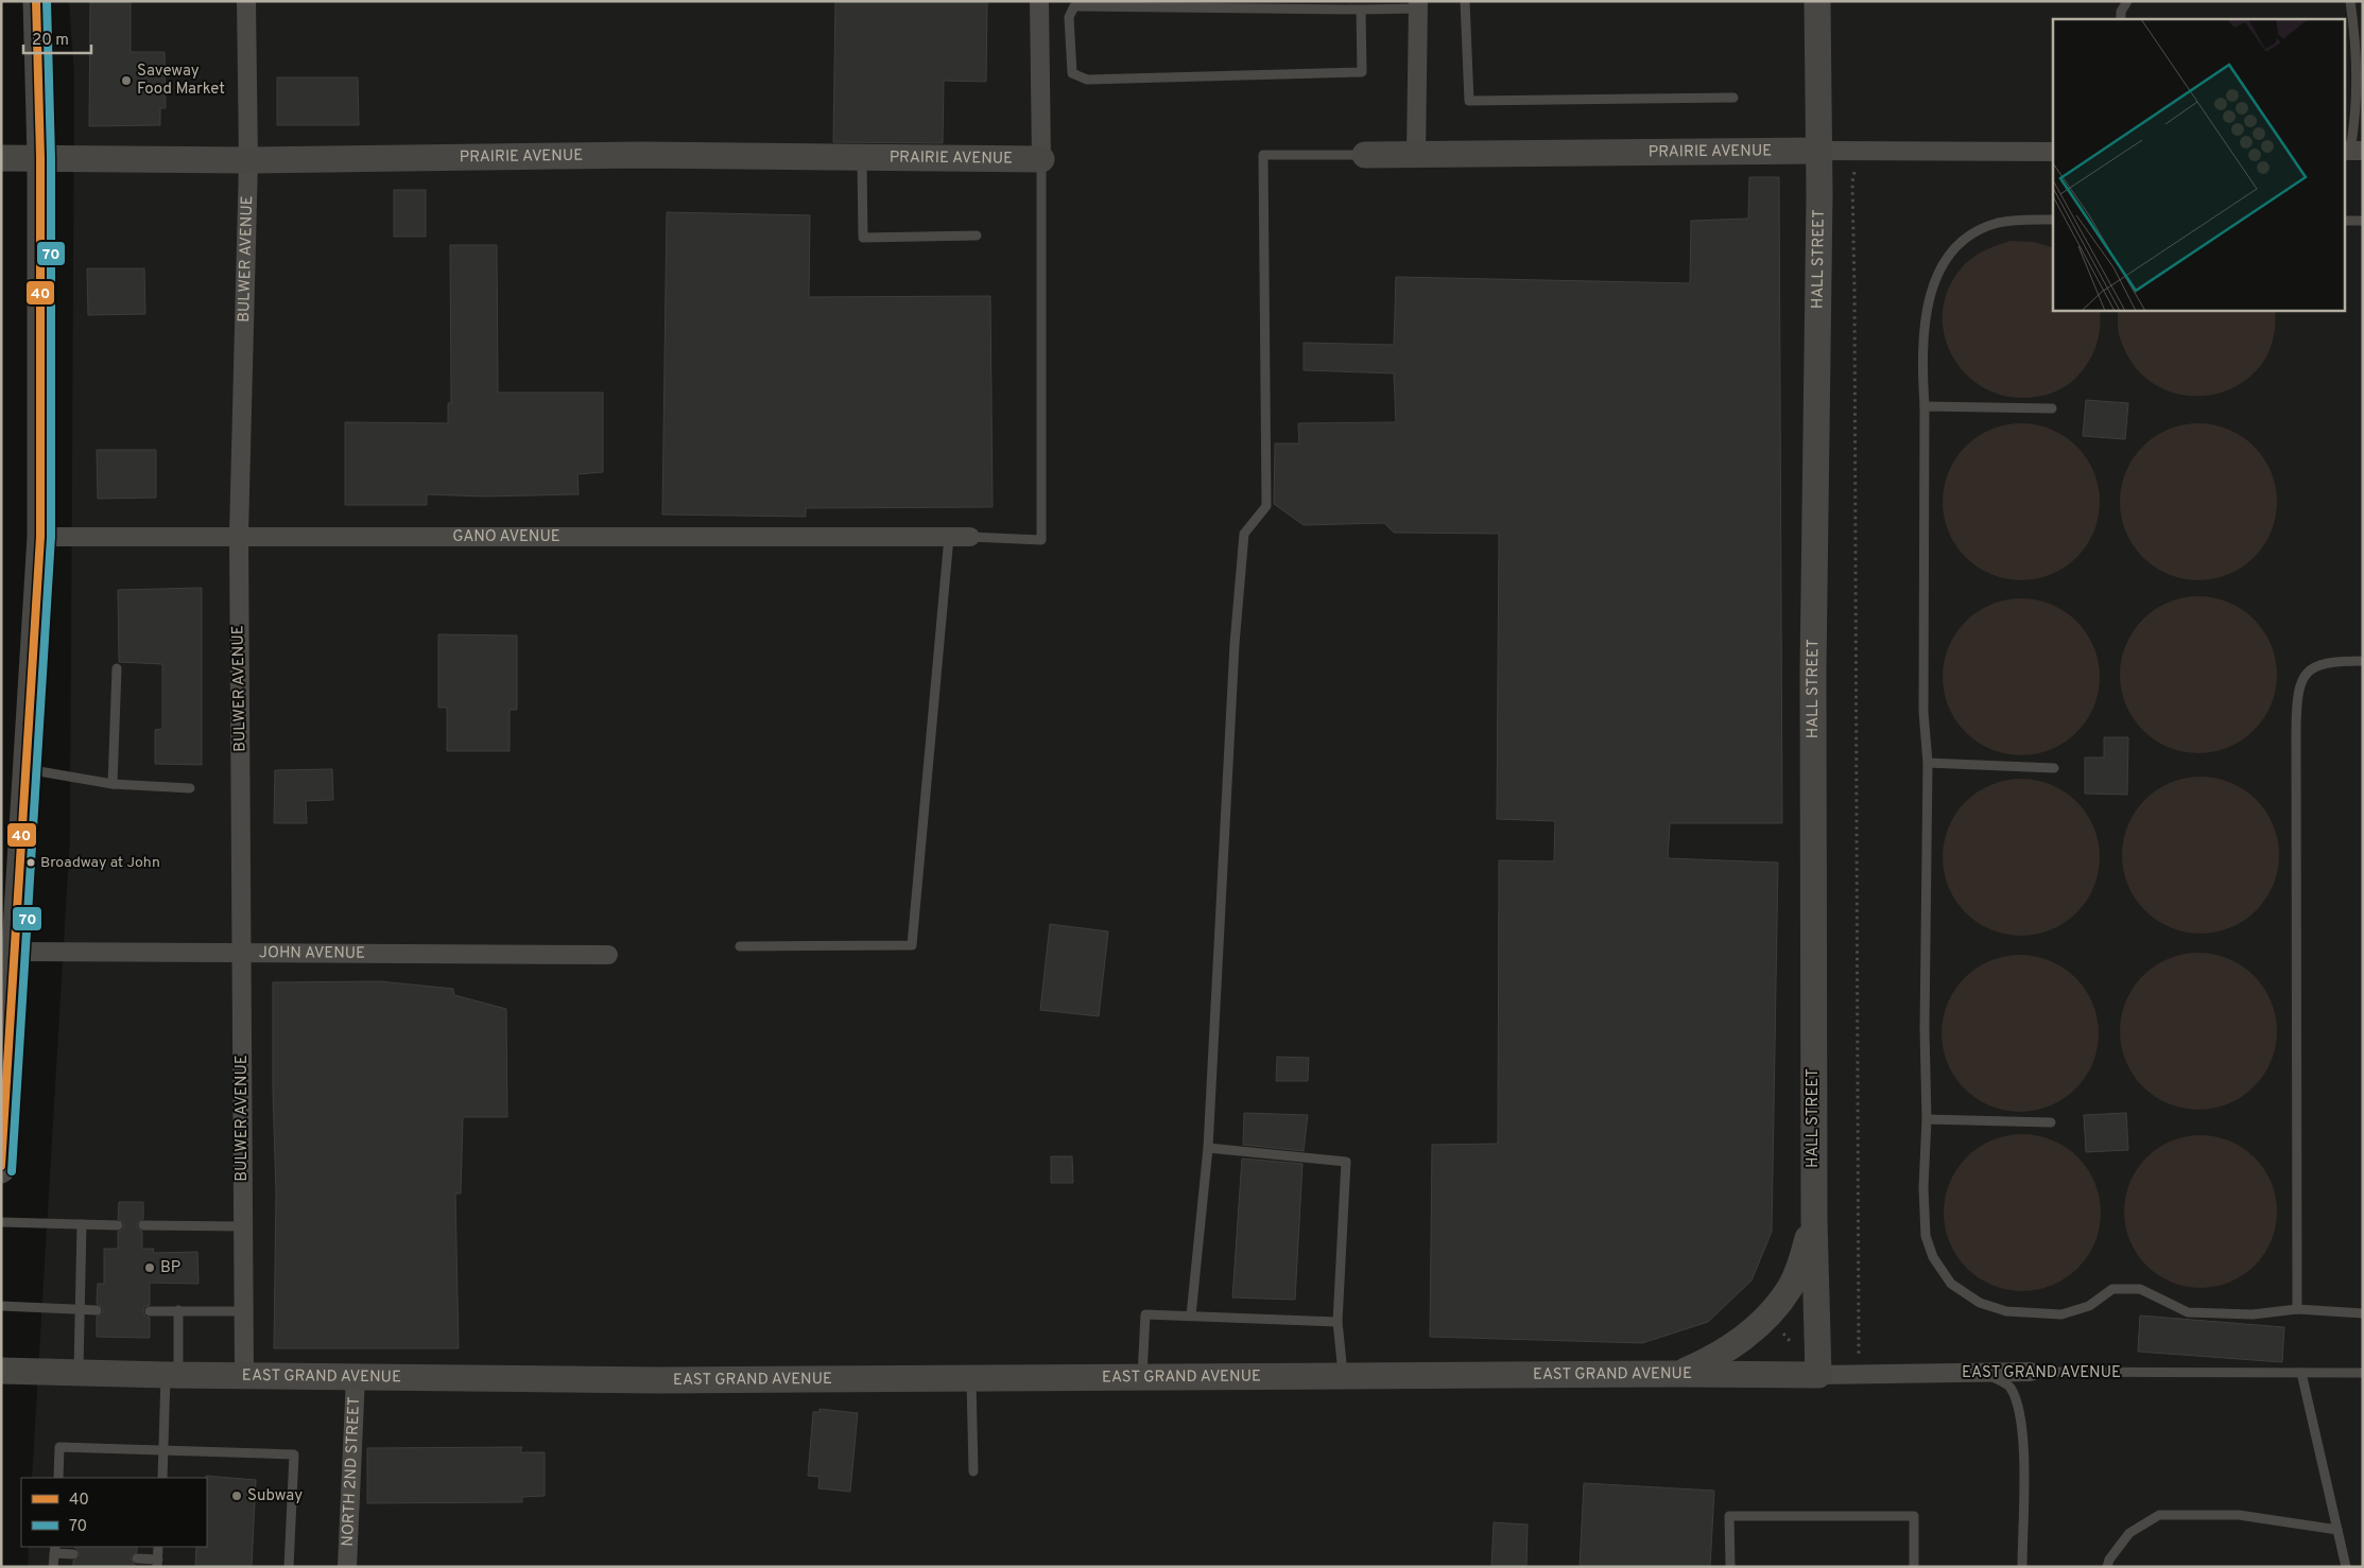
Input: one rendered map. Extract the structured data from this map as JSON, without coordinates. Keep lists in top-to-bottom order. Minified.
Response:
{"streets":{"main road":["PRAIRIE AVENUE","HALL STREET","EAST GRAND AVENUE"],"street":["BULWER AVENUE","GANO AVENUE","JOHN AVENUE","NORTH 2ND STREET"]},"crossings":[["PRAIRIE AVENUE","BULWER AVENUE"],["PRAIRIE AVENUE","HALL STREET"],["BULWER AVENUE","GANO AVENUE"],["BULWER AVENUE","JOHN AVENUE"],["BULWER AVENUE","EAST GRAND AVENUE"],["HALL STREET","EAST GRAND AVENUE"],["EAST GRAND AVENUE","NORTH 2ND STREET"]],"places":["Saveway Food Market","Broadway at John","BP","Subway"],"lines":["transit line 40","transit line 70"],"legend":["40","70"],"scale_bar":"20 m"}
